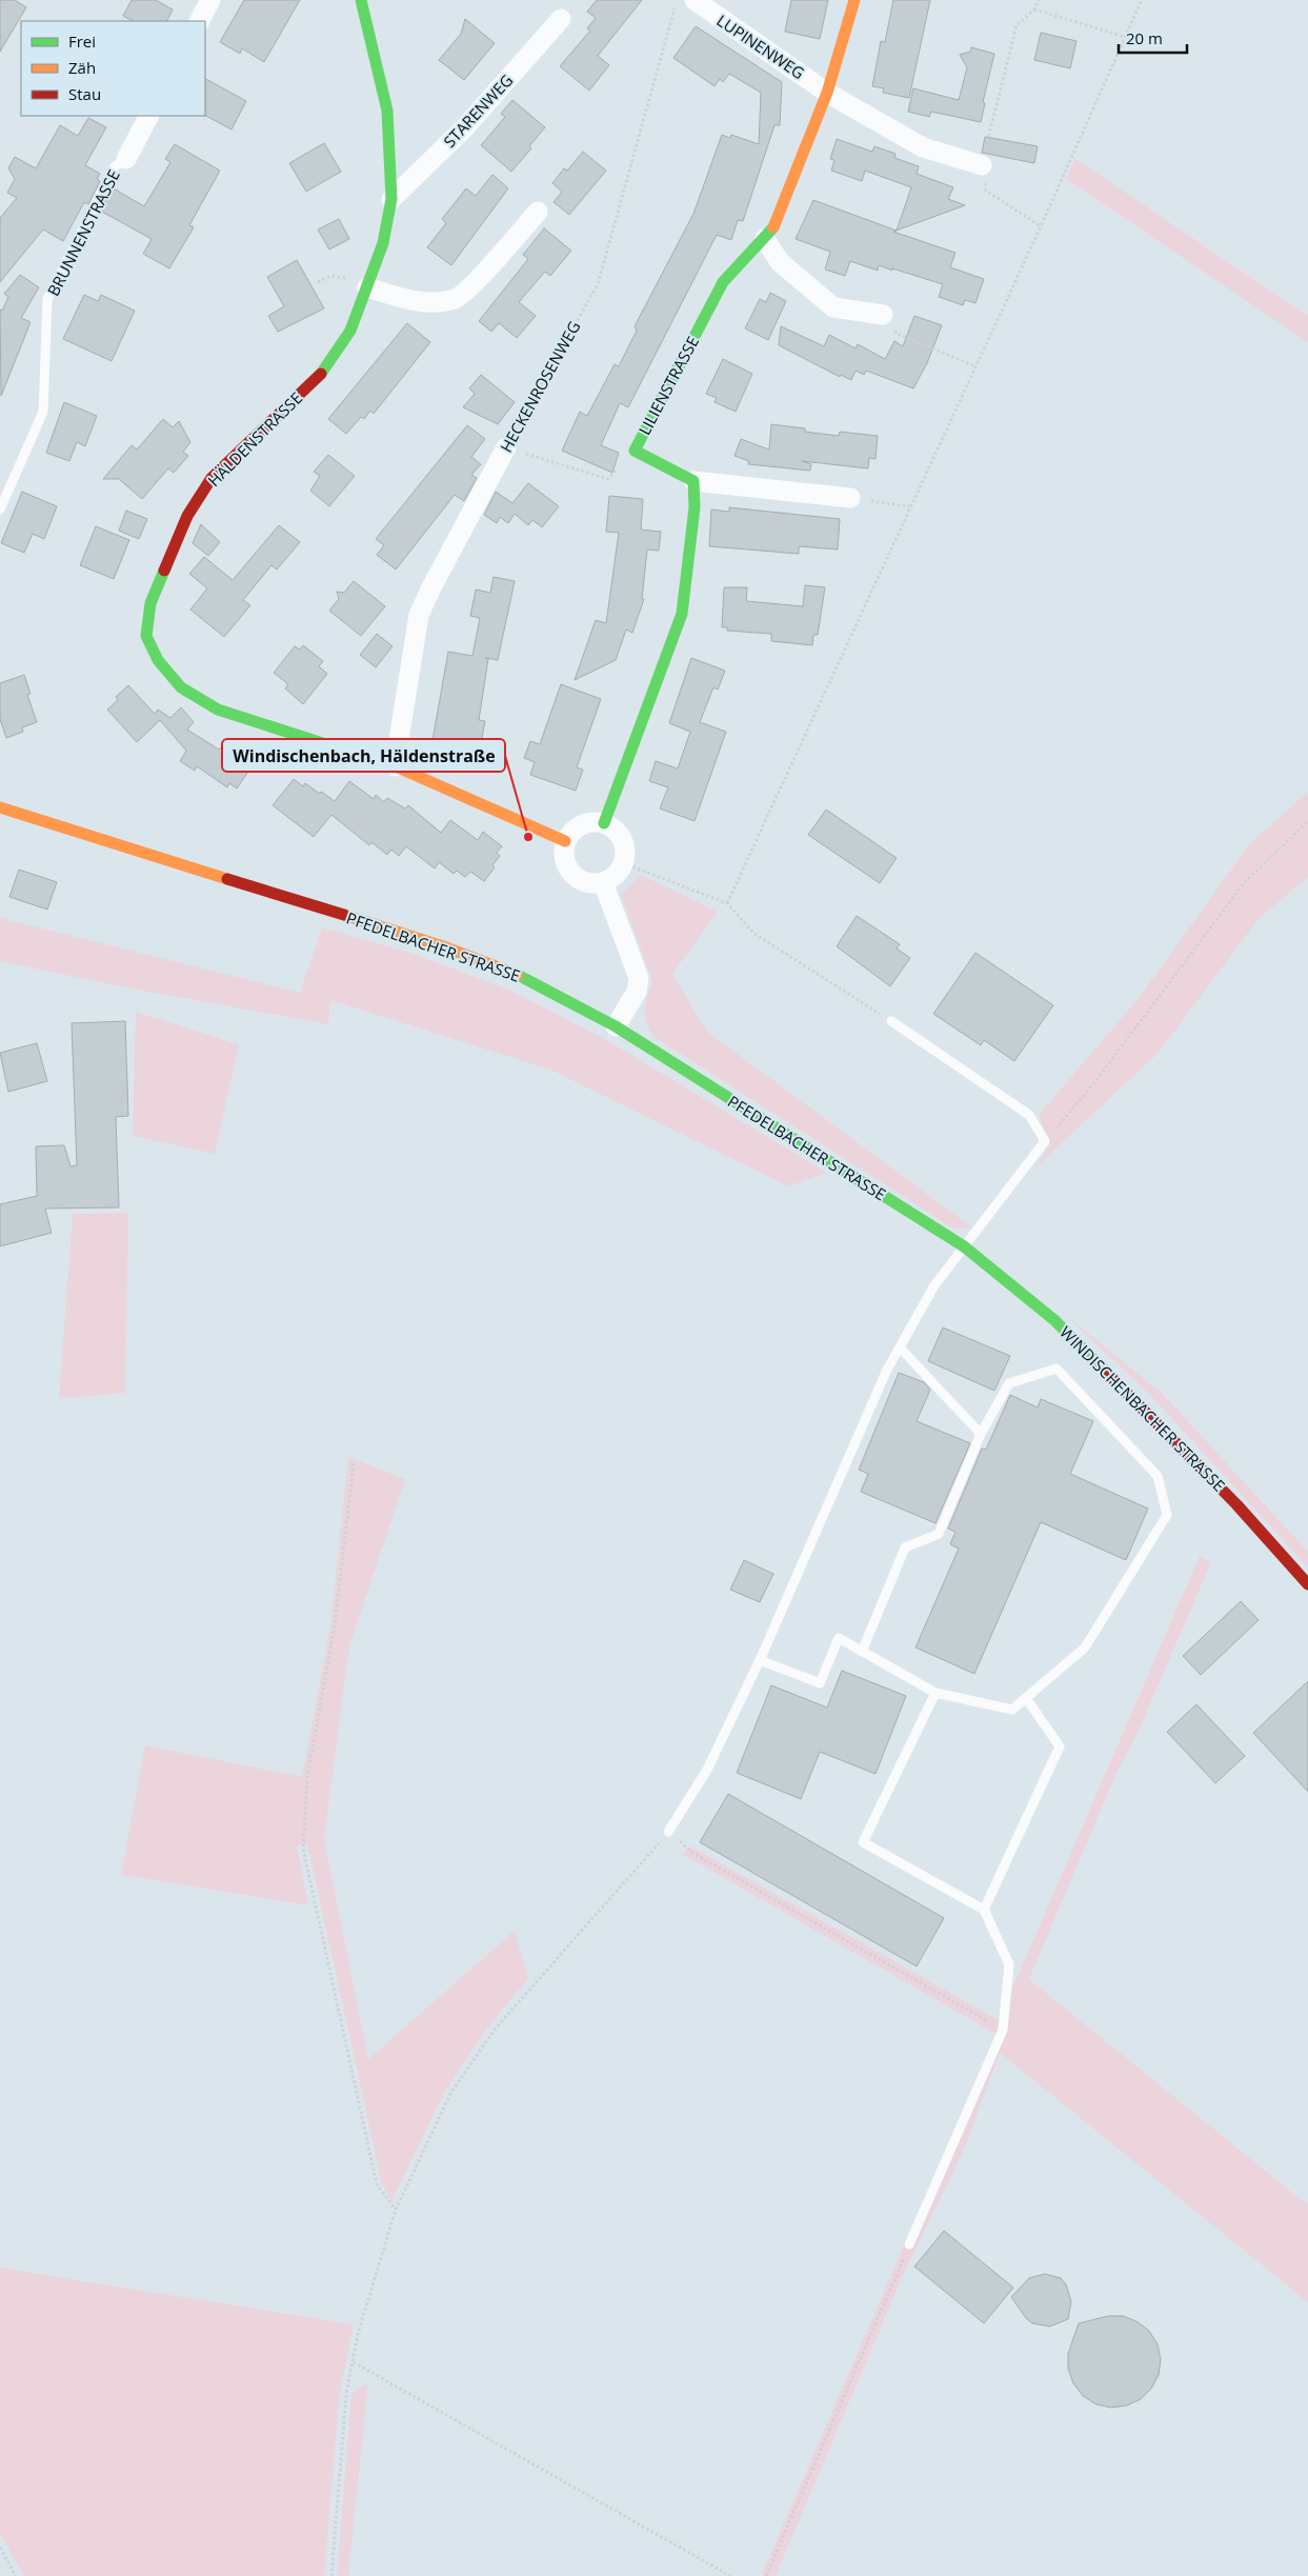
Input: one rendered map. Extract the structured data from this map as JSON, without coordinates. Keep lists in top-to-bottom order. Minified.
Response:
{"streets":{"street":["LUPINENWEG","STARENWEG","BRUNNENSTRASSE","LILIENSTRASSE","HECKENROSENWEG","HÄLDENSTRASSE","PFEDELBACHER STRASSE","WINDISCHENBACHER STRASSE"]},"crossings":[["LUPINENWEG","LILIENSTRASSE"],["STARENWEG","HÄLDENSTRASSE"],["HECKENROSENWEG","HÄLDENSTRASSE"],["PFEDELBACHER STRASSE","WINDISCHENBACHER STRASSE"]],"places":["Windischenbach, Häldenstraße"],"legend":["Frei","Zäh","Stau"],"scale_bar":"20 m"}
